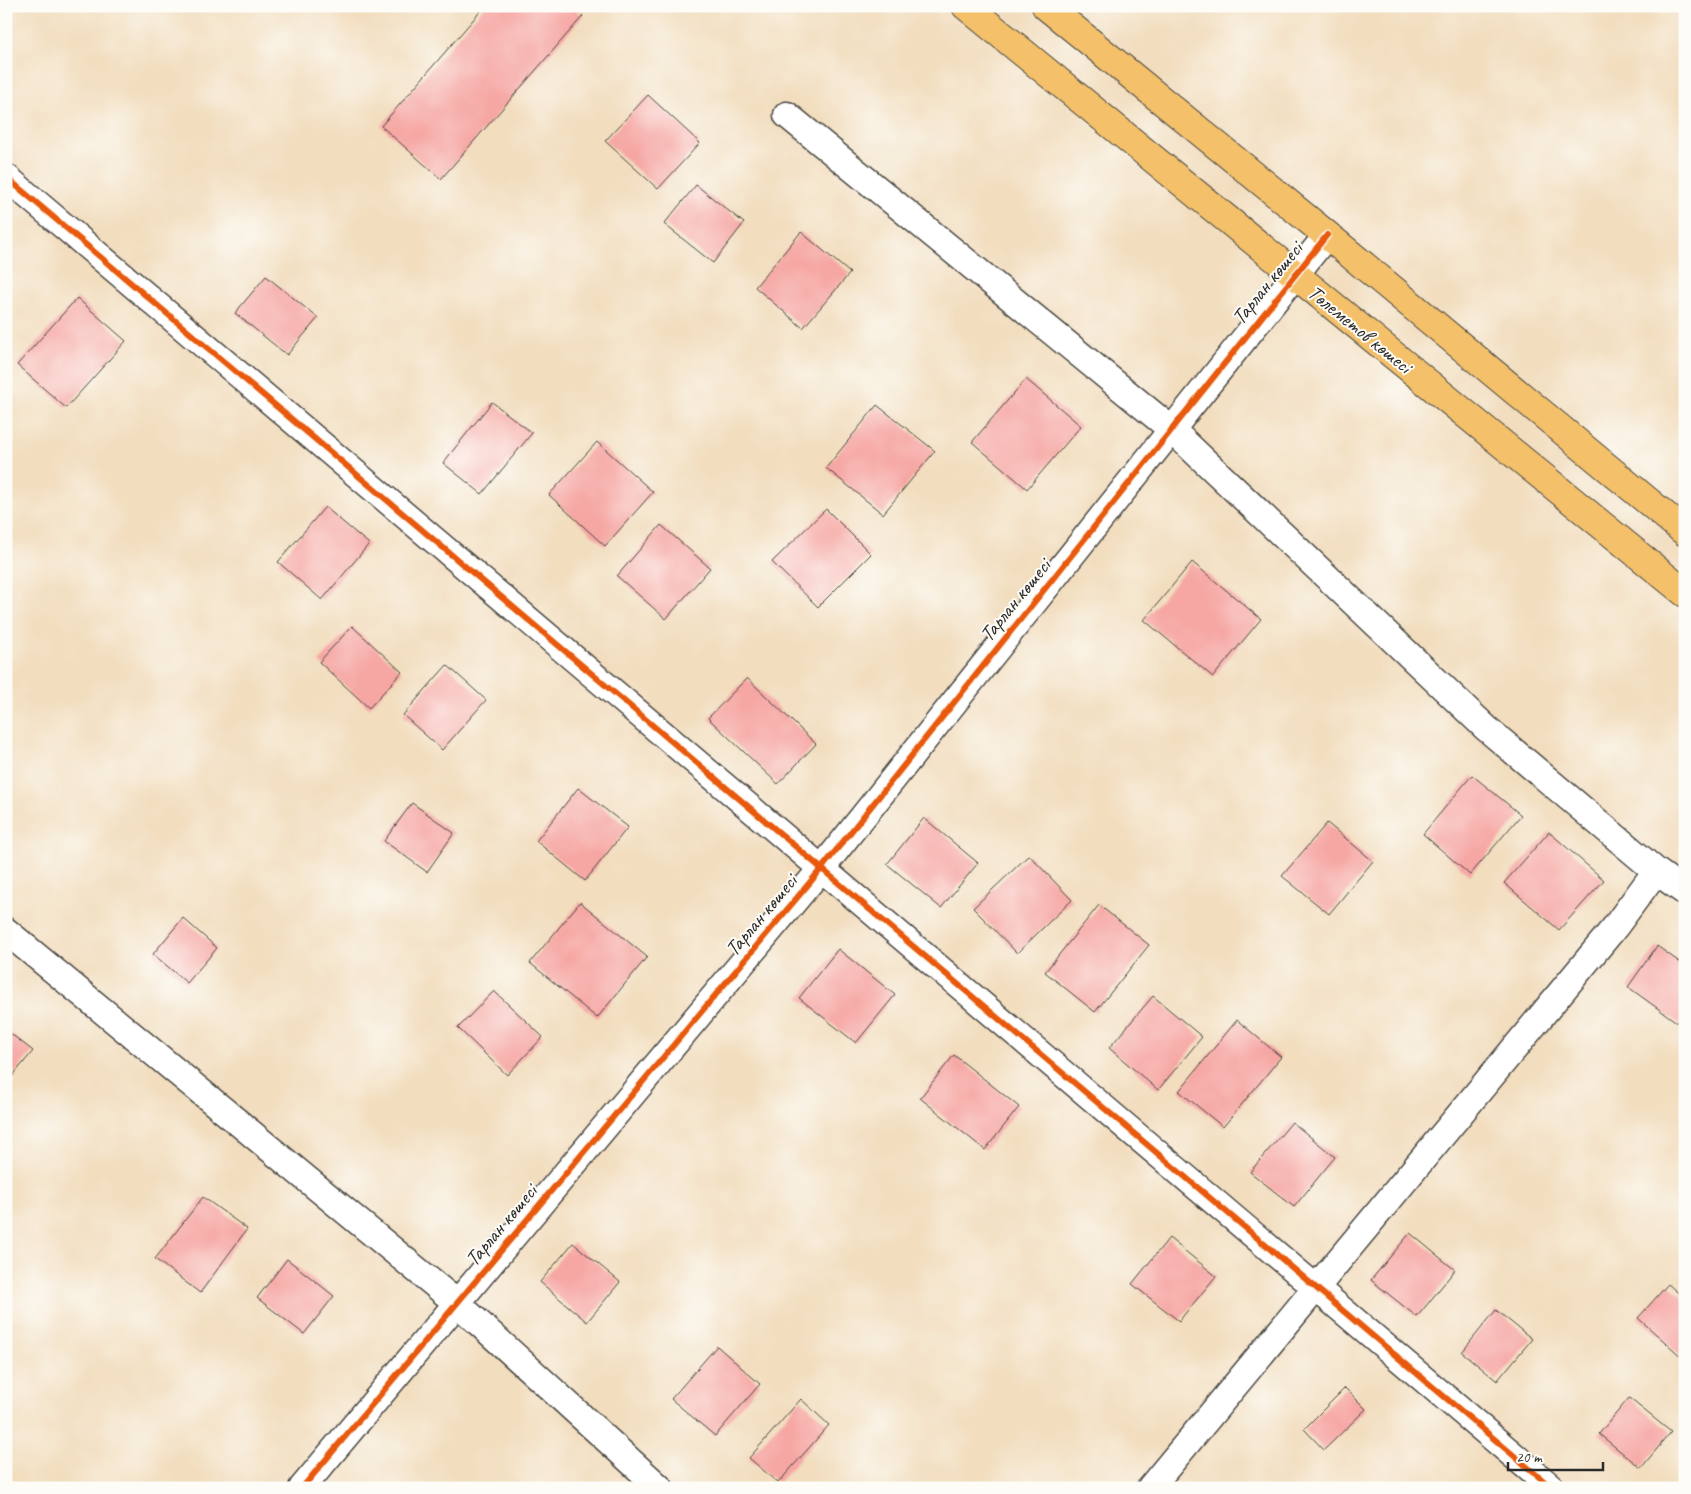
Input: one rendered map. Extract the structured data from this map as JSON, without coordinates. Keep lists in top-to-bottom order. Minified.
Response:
{"streets":{"main road":["Төлеметов көшесі"],"street":["Тарлан көшесі"]},"crossings":[["Тарлан көшесі","Төлеметов көшесі"]],"scale_bar":"20 m"}
